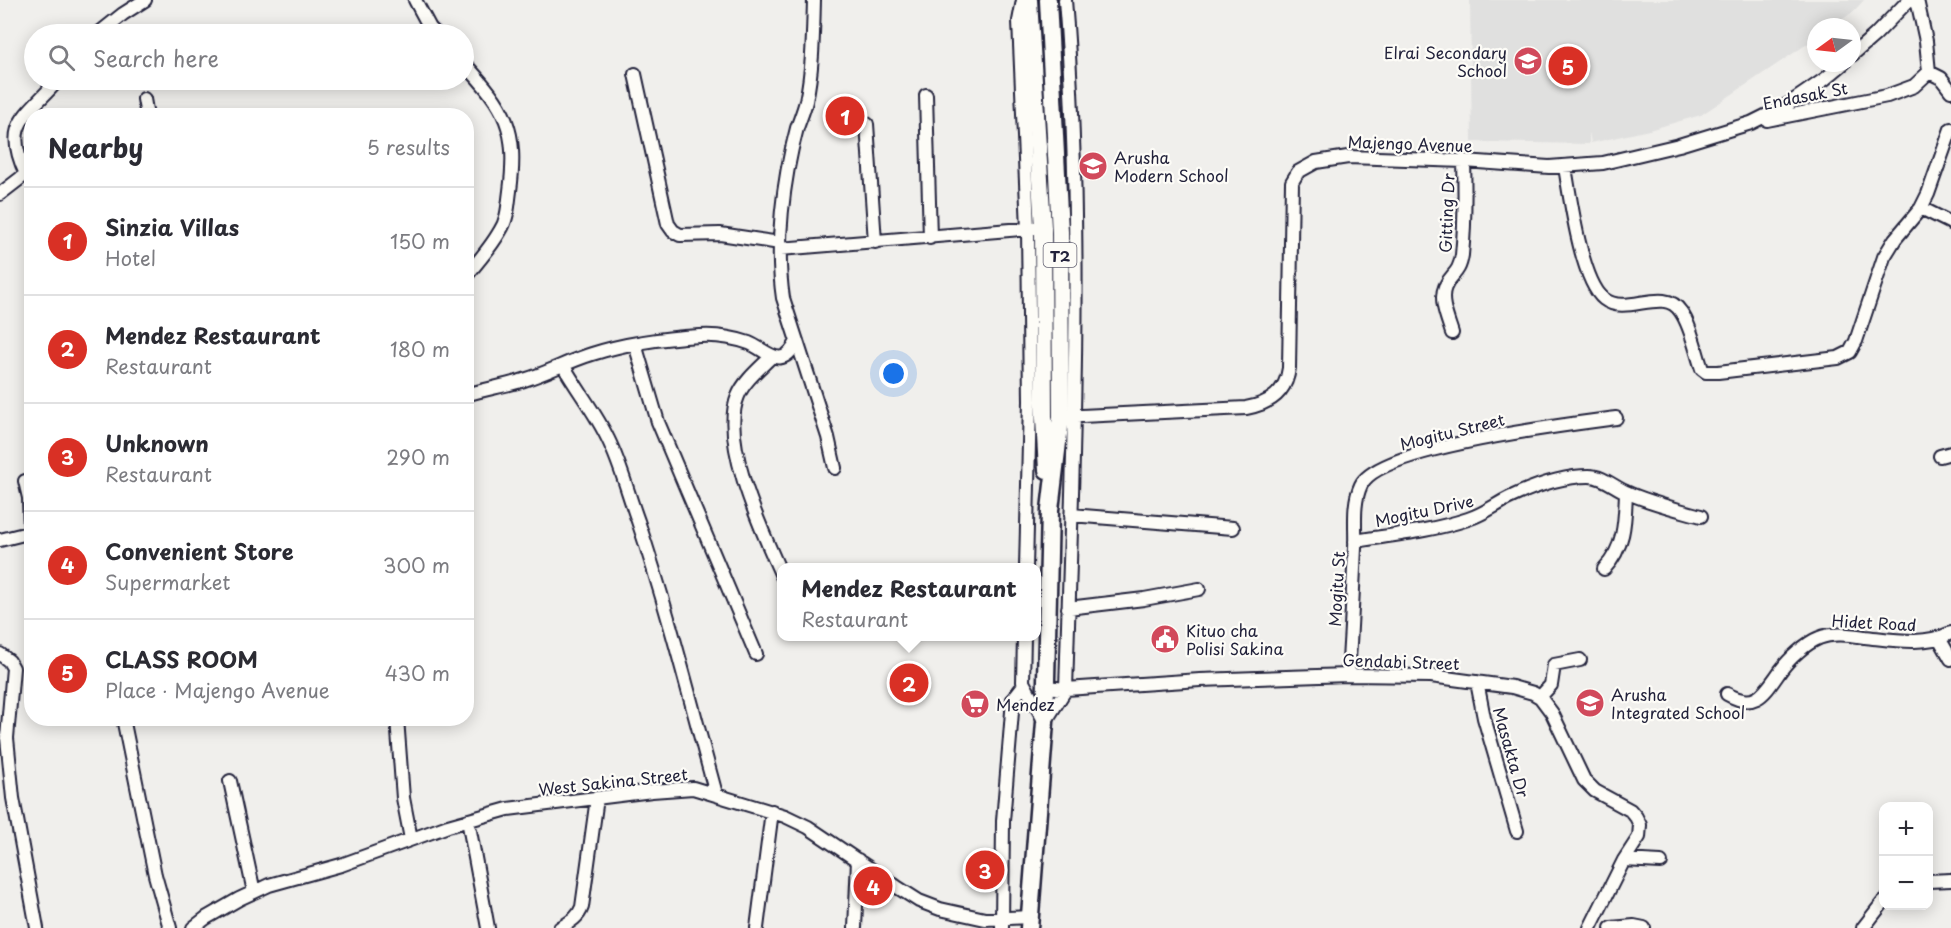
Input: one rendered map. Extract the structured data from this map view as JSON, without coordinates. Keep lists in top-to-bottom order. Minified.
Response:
{"streets":{"highway":["T2"],"street":["Endasak St","Majengo Avenue","Gitting Dr","Mogitu Street","Mogitu Drive","Mogitu St","Hidet Road","Gendabi Street","Masakta Dr","West Sakina Street"]},"crossings":[["Endasak St","Majengo Avenue"],["Majengo Avenue","Gitting Dr"],["Majengo Avenue","T2"],["T2","Gendabi Street"],["T2","West Sakina Street"],["Mogitu Street","Mogitu Drive"],["Mogitu Street","Mogitu St"],["Mogitu Drive","Mogitu St"],["Mogitu St","Gendabi Street"],["Gendabi Street","Masakta Dr"]],"places":{"school or university":["Elrai Secondary School","Arusha Modern School","Arusha Integrated School"],"public building":["Kituo cha Polisi Sakina"],"supermarket":["Mendez"]},"north":"left","page":{"search":"Search here","pins":["5","1","2","3","4"],"heading":["Nearby","5 results"],"list":[{"mark":"1","name":"Sinzia Villas","note":"Hotel","value":"150 m"},{"mark":"2","name":"Mendez Restaurant","note":"Restaurant","value":"180 m"},{"mark":"3","name":"Unknown","note":"Restaurant","value":"290 m"},{"mark":"4","name":"Convenient Store","note":"Supermarket","value":"300 m"},{"mark":"5","name":"CLASS ROOM","note":"Place · Majengo Avenue","value":"430 m"}],"popup":["Mendez Restaurant","Restaurant"],"map_buttons":["+","−"]}}
